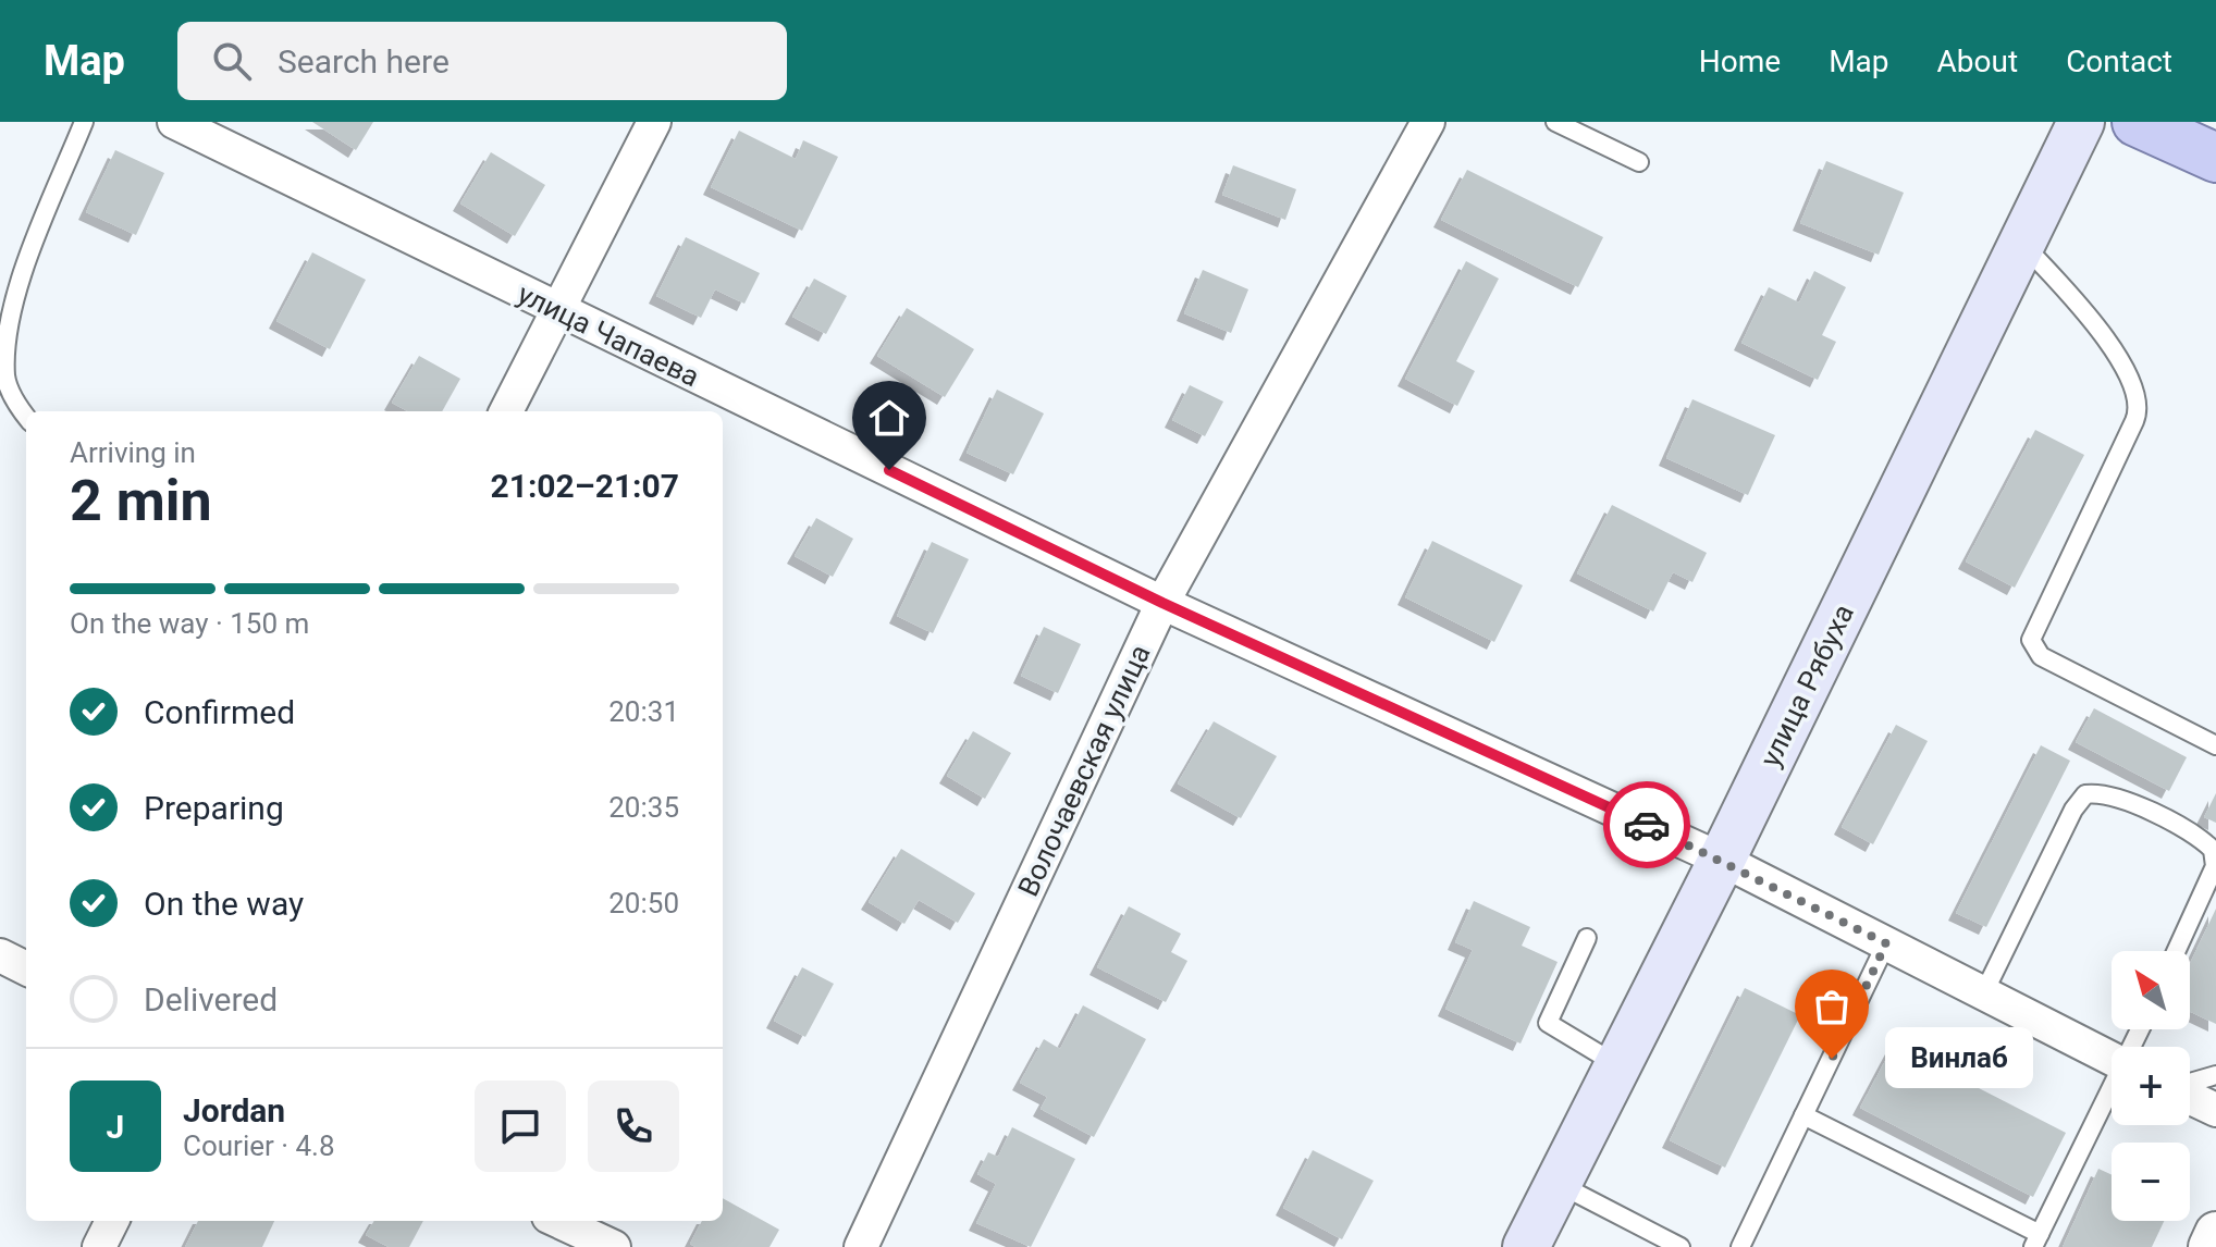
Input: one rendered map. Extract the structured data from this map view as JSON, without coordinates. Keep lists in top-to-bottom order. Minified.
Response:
{"streets":{"main road":["улица Рябуха"],"street":["улица Чапаева","Волочаевская улица"]},"crossings":[["улица Чапаева","улица Рябуха"],["улица Чапаева","Волочаевская улица"]],"places":["Винлаб"],"north":"top left","page":{"header":"Map","search":"Search here","nav":["Home","Map","About","Contact"],"heading":["2 min","Arriving in","21:02–21:07"],"panel":["Jordan","Courier · 4.8"],"bar":"On the way · 150 m","list":[["Confirmed","20:31"],["Preparing","20:35"],["On the way","20:50"],"Delivered"],"map_buttons":["+","−"],"bubble":"Винлаб","round":"J"}}
